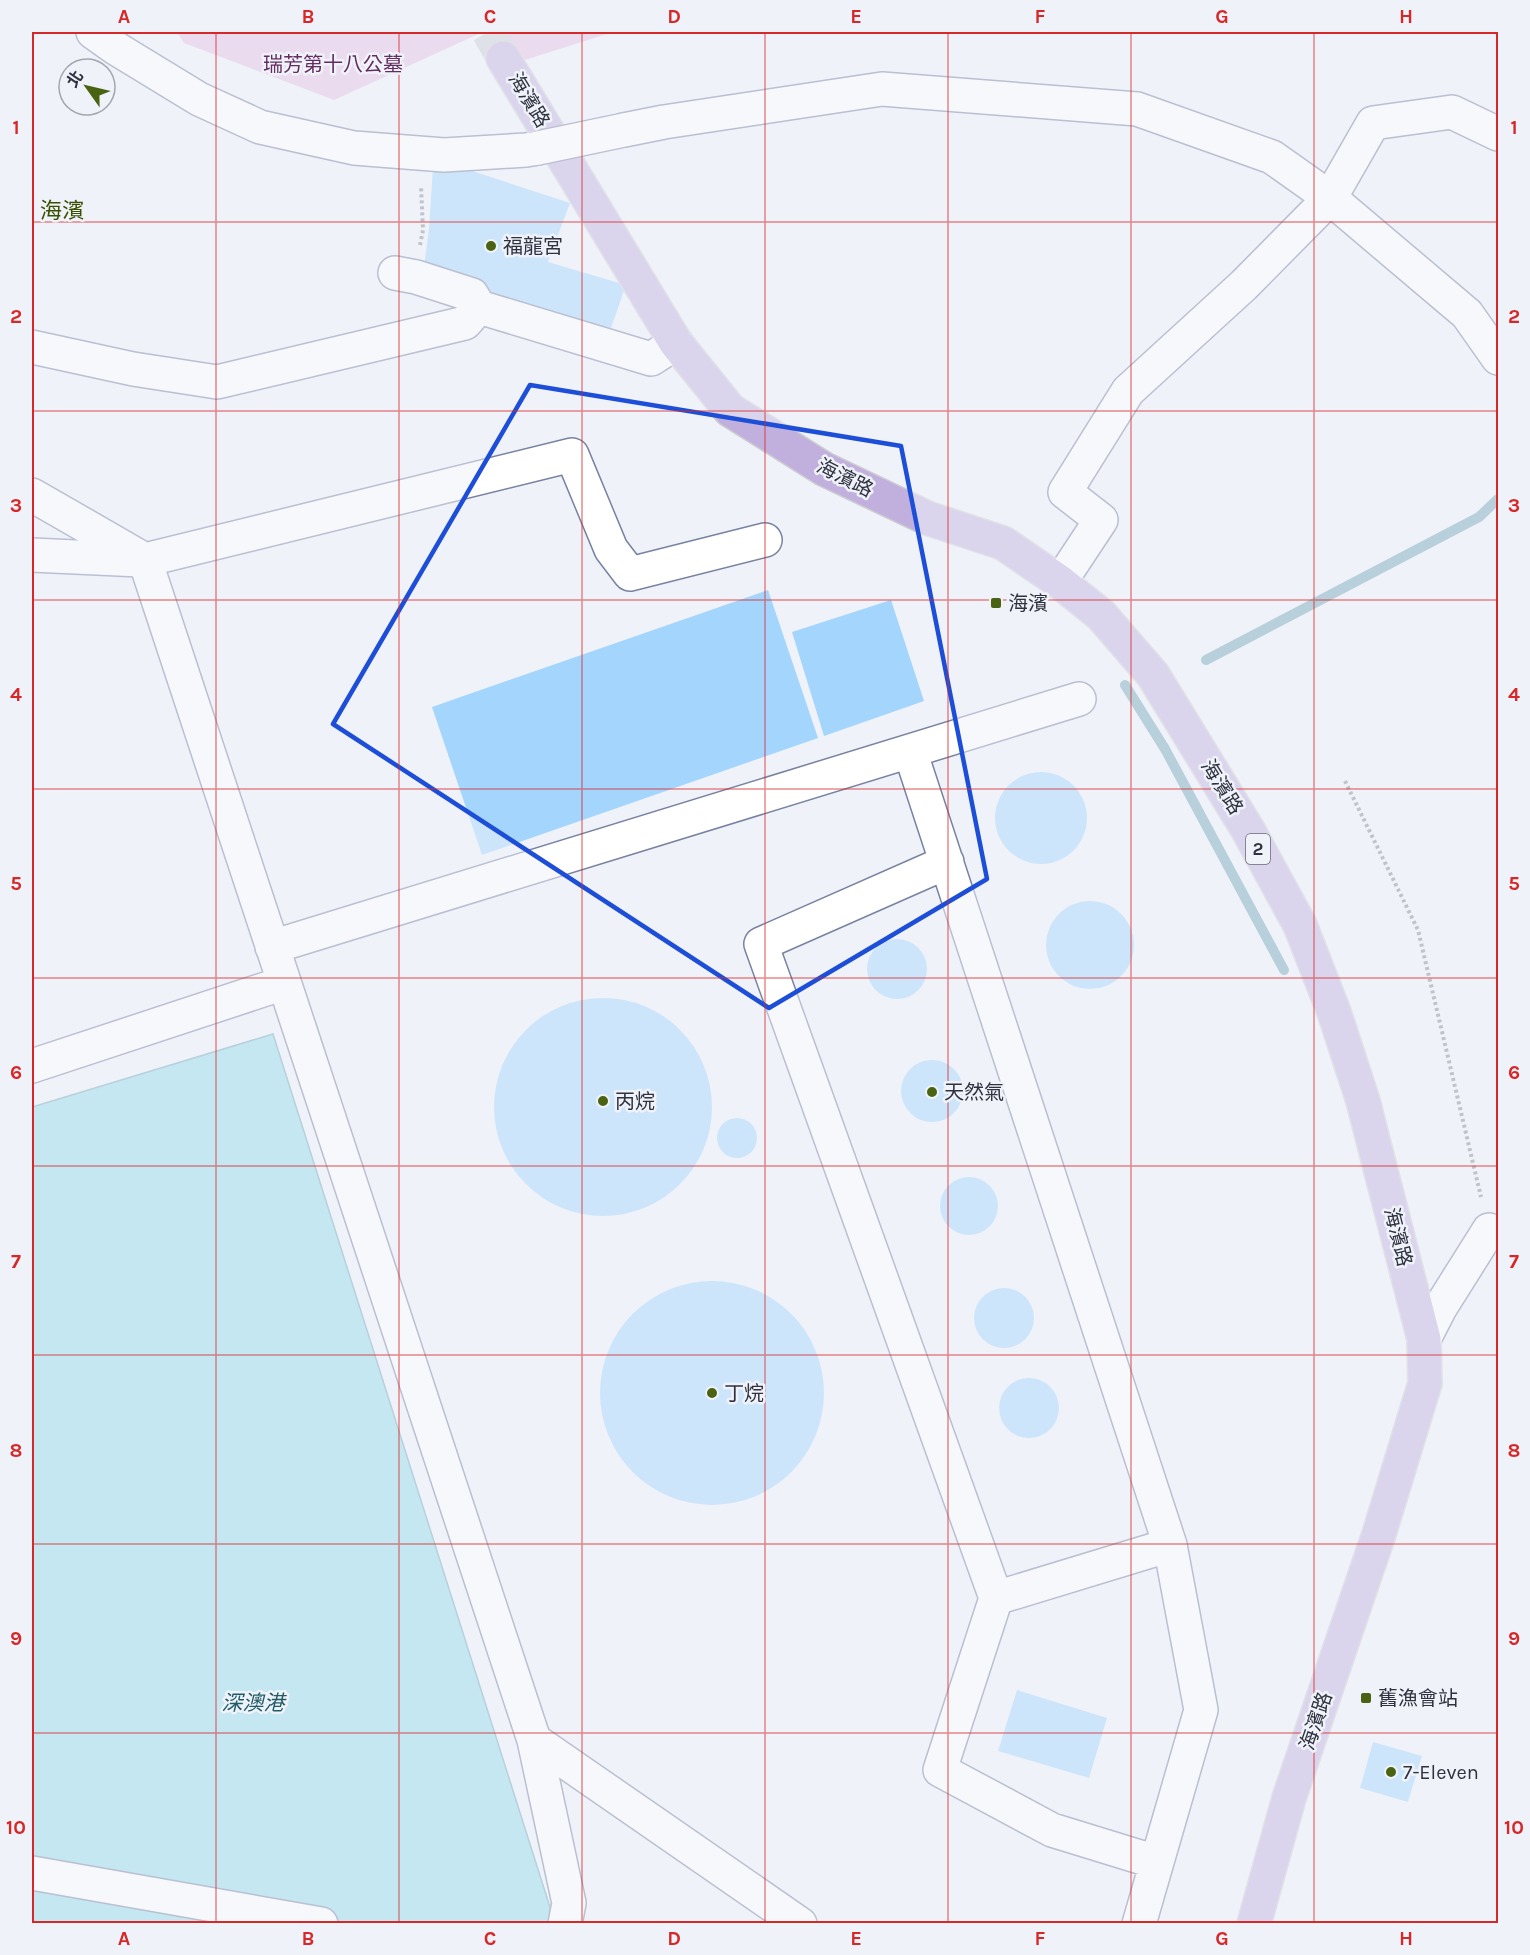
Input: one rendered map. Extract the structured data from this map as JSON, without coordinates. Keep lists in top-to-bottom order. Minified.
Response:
{"streets":{"main road":["海濱路","2"]},"districts":["海濱"],"water":["深澳港"],"parks":["瑞芳第十八公墓"],"places":{"other":["福龍宮","天然氣","丙烷","丁烷","7-Eleven"],"transit":["海濱","舊漁會站"]},"north":"top left","grid":{"columns":["A","B","C","D","E","F","G","H"],"rows":["1","2","3","4","5","6","7","8","9","10"]}}
